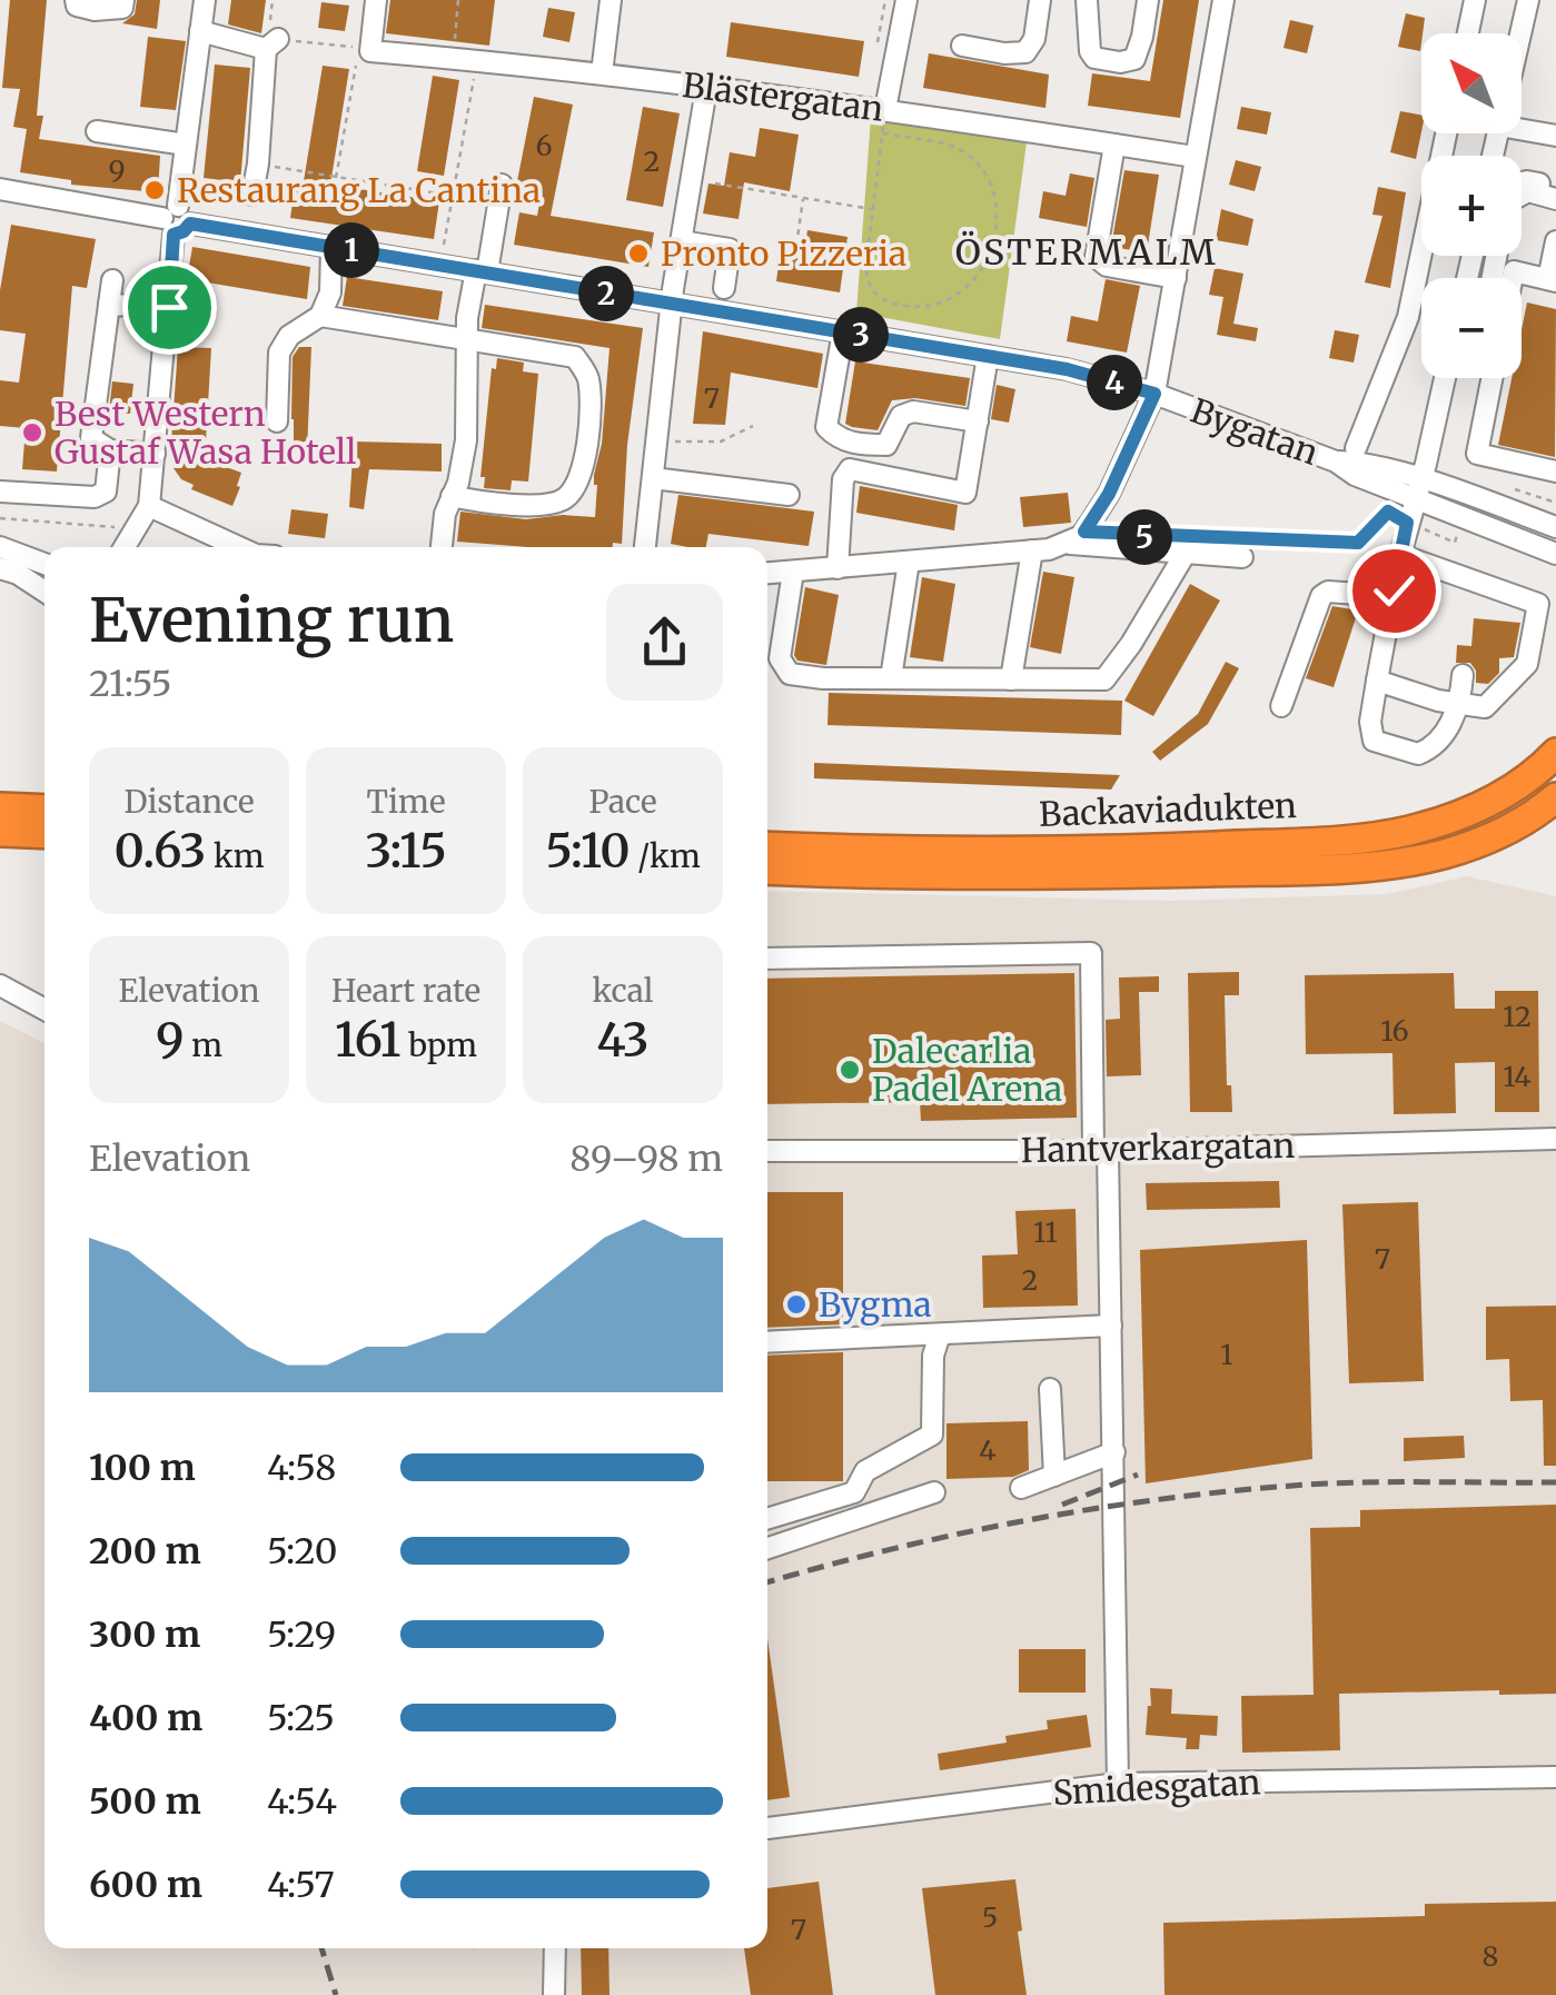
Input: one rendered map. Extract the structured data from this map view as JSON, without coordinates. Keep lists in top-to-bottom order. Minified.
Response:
{"streets":{"highway":["Backaviadukten"],"street":["Blästergatan","Bygatan","Hantverkargatan","Smidesgatan"]},"districts":["ÖSTERMALM"],"places":["Restaurang La Cantina","Pronto Pizzeria","Best Western Gustaf Wasa Hotell","Dalecarlia Padel Arena","Bygma"],"house_numbers":["6","2","9","7","12","16","14","11","7","2","1","4","5","7","8"],"north":"top left","page":{"map_buttons":["+","−"],"pins":["1","2","3","4","5"],"heading":["Evening run","21:55"],"stats":[["Distance","0.63 km"],["Time","3:15"],["Pace","5:10 /km"],["Elevation","9 m"],["Heart rate","161 bpm"],["kcal","43"]],"chart":["Elevation","89–98 m"],"list":[{"name":"100 m","note":"4:58"},{"name":"200 m","note":"5:20"},{"name":"300 m","note":"5:29"},{"name":"400 m","note":"5:25"},{"name":"500 m","note":"4:54"},{"name":"600 m","note":"4:57"}]}}
